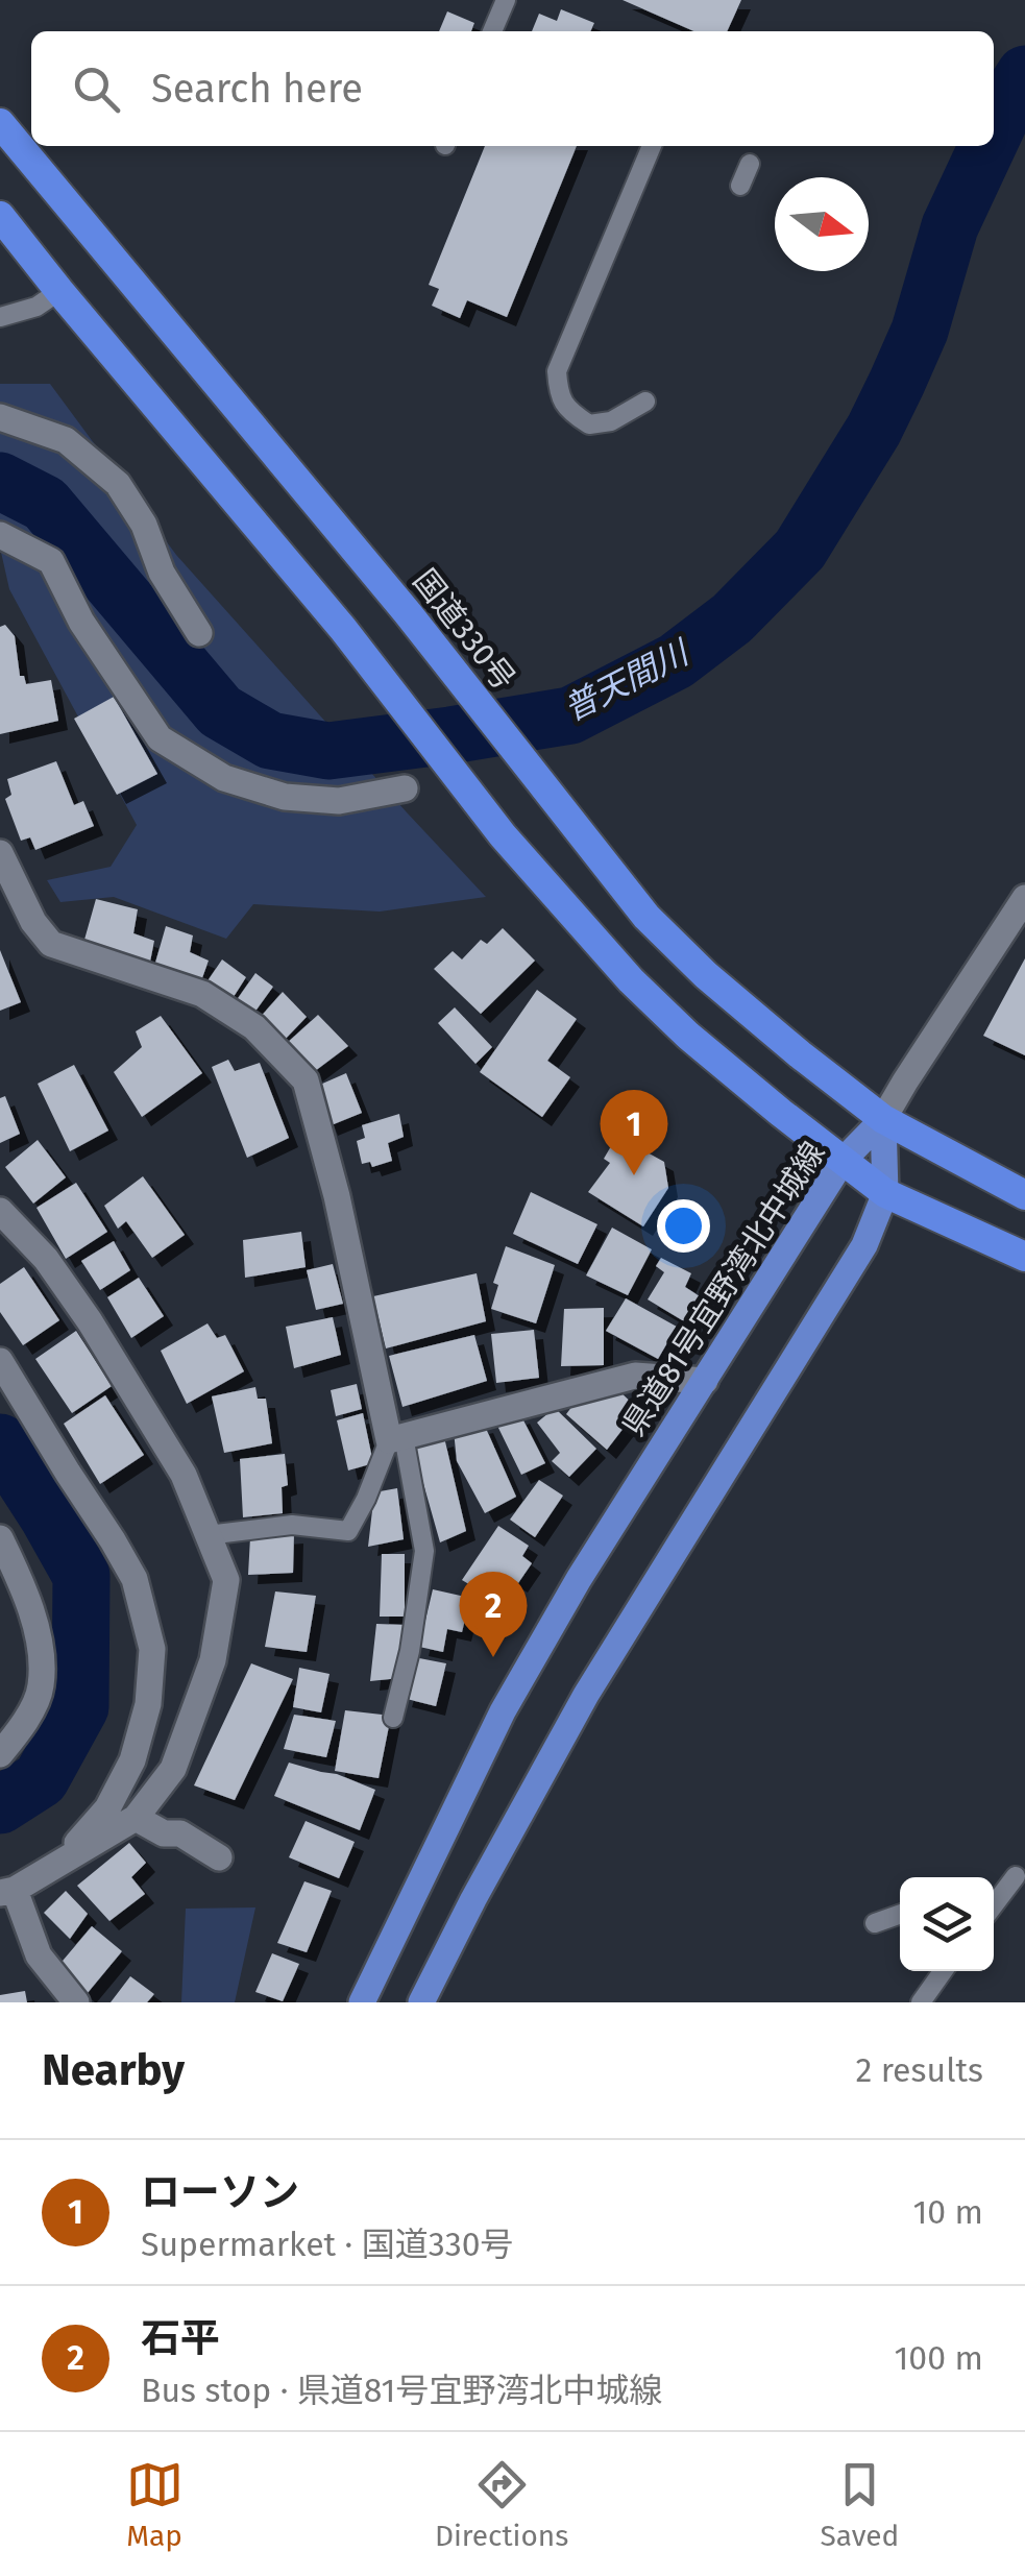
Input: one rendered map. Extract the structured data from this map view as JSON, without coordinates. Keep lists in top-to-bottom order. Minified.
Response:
{"streets":{"highway":["国道330号"],"main road":["県道81号宜野湾北中城線"]},"crossings":[["国道330号","県道81号宜野湾北中城線"]],"water":["普天間川"],"north":"right","page":{"search":"Search here","pins":["1","2"],"heading":["Nearby","2 results"],"list":[{"mark":"1","name":"ローソン","note":"Supermarket · 国道330号","value":"10 m"},{"mark":"2","name":"石平","note":"Bus stop · 県道81号宜野湾北中城線","value":"100 m"}],"nav":["Map","Directions","Saved"]}}
